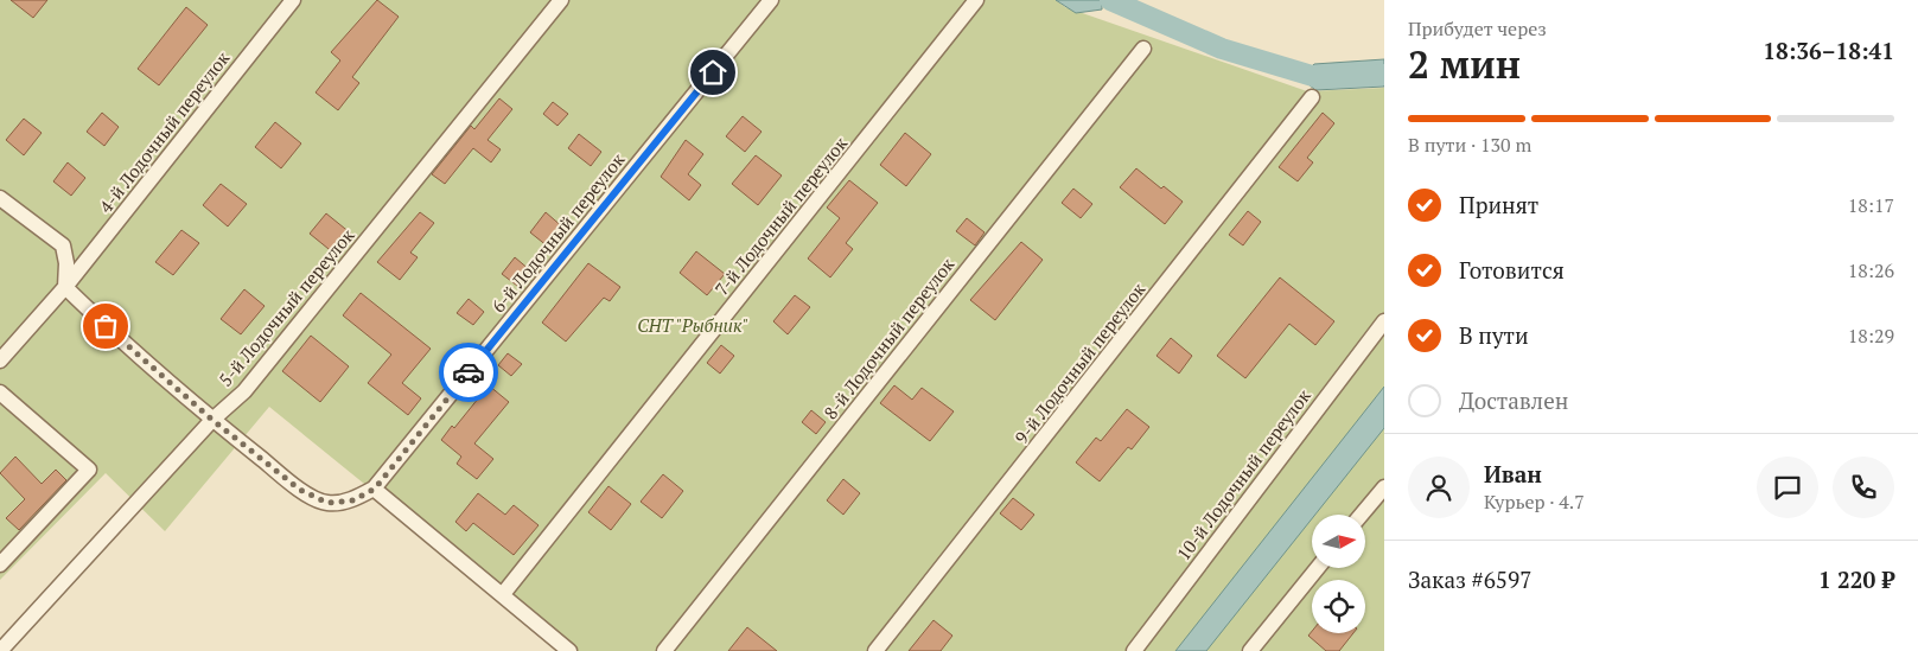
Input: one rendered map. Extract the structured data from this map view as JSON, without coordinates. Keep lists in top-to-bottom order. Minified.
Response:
{"streets":{"street":["4-й Лодочный переулок","7-й Лодочный переулок","6-й Лодочный переулок","5-й Лодочный переулок","8-й Лодочный переулок","9-й Лодочный переулок","10-й Лодочный переулок"]},"parks":["СНТ \"Рыбник\""],"north":"right","page":{"heading":["2 мин","Прибудет через","18:36–18:41"],"panel":["Иван","Курьер · 4.7","Заказ #6597","1 220 ₽"],"bar":"В пути · 130 m","list":[["Принят","18:17"],["Готовится","18:26"],["В пути","18:29"],"Доставлен"]}}
